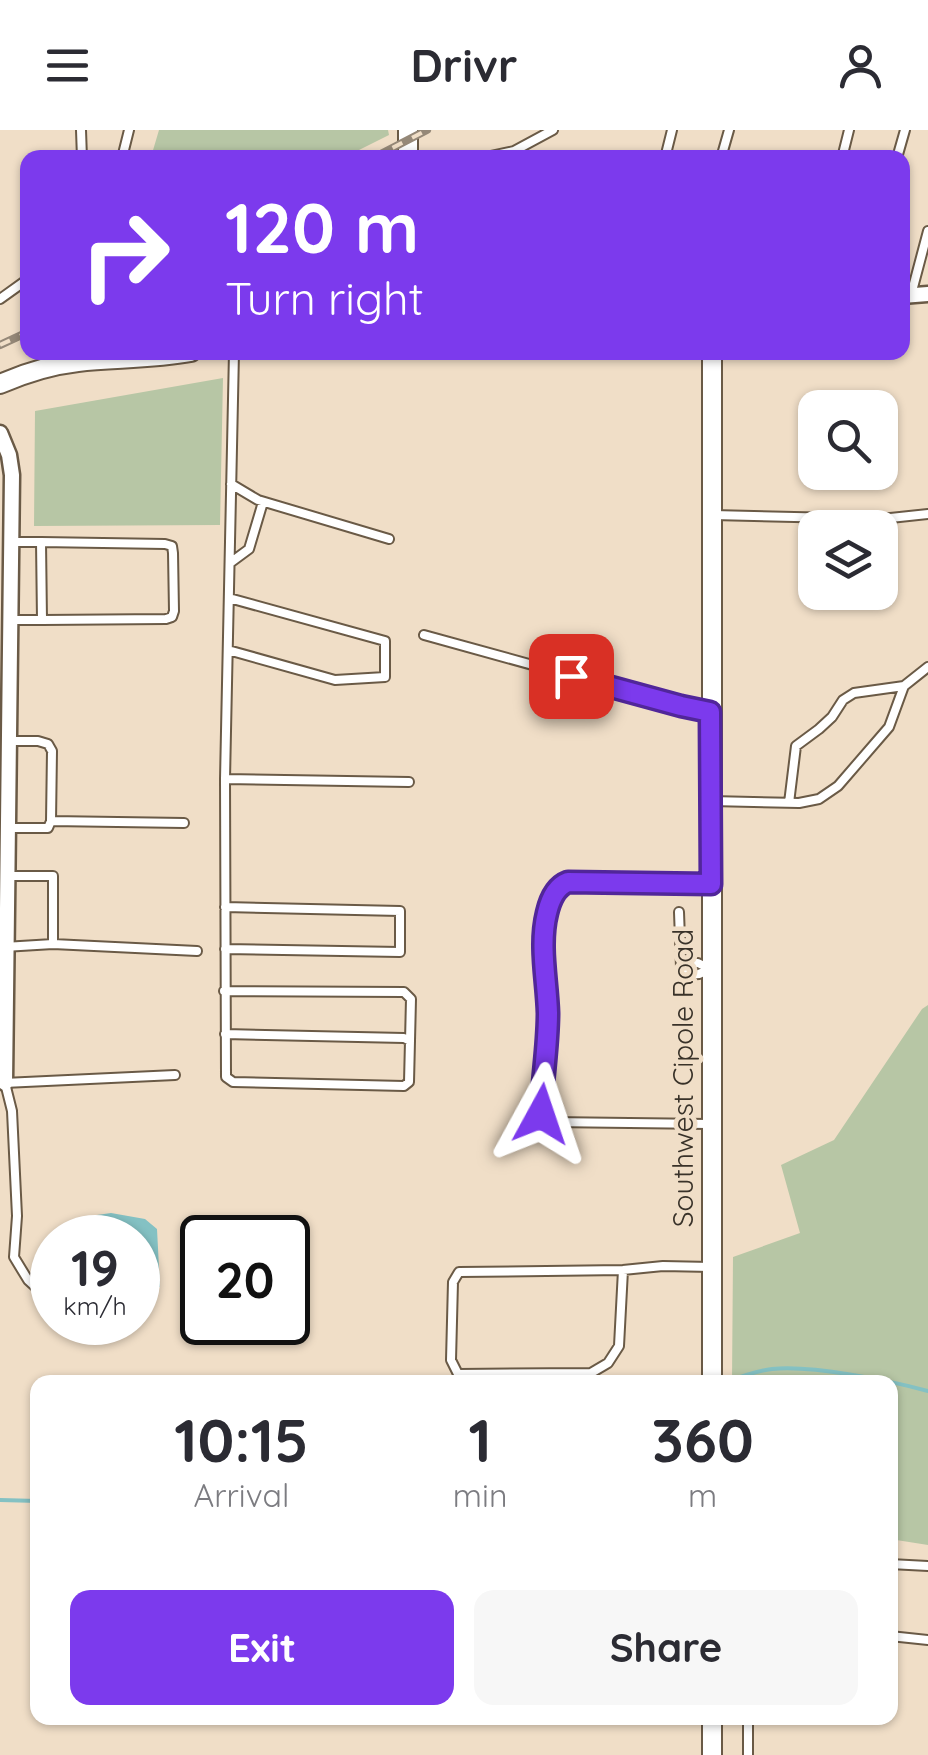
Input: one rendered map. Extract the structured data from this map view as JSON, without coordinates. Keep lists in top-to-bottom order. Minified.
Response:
{"streets":{"street":["Southwest Cipole Road"]},"page":{"header":"Drivr","turn":["120 m","Turn right"],"speed":"19 km/h","limit":"20","eta":["10:15","Arrival","1","min","360","m"],"buttons":["Exit","Share"]}}
